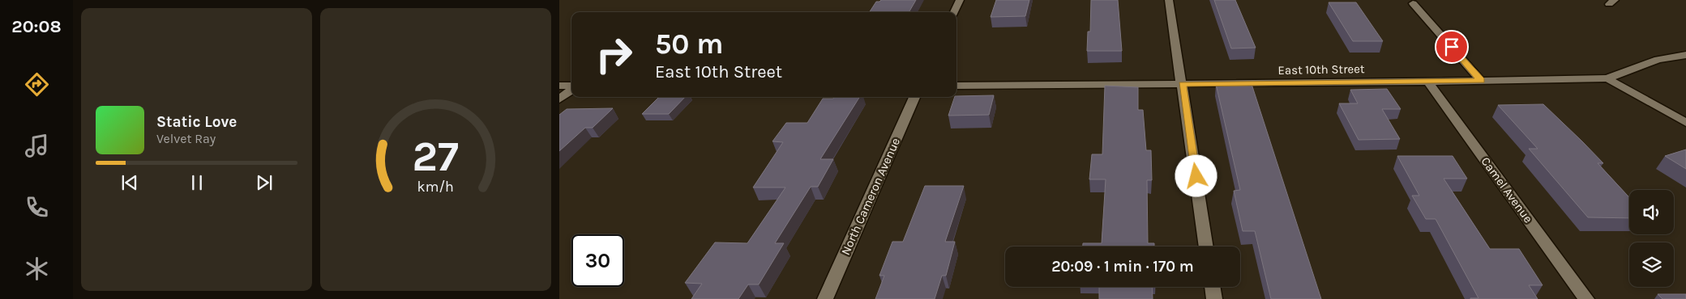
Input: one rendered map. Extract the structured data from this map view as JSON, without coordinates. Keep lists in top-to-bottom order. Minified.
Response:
{"streets":{"street":["East 10th Street","Camel Avenue","North Cameron Avenue"]},"crossings":[["East 10th Street","Camel Avenue"]],"page":{"tabs":"20:08","turn":["50 m","East 10th Street"],"song":["Static Love","Velvet Ray"],"limit":"30","trip":"20:09 · 1 min · 170 m","gauge":["27","km/h"]}}
